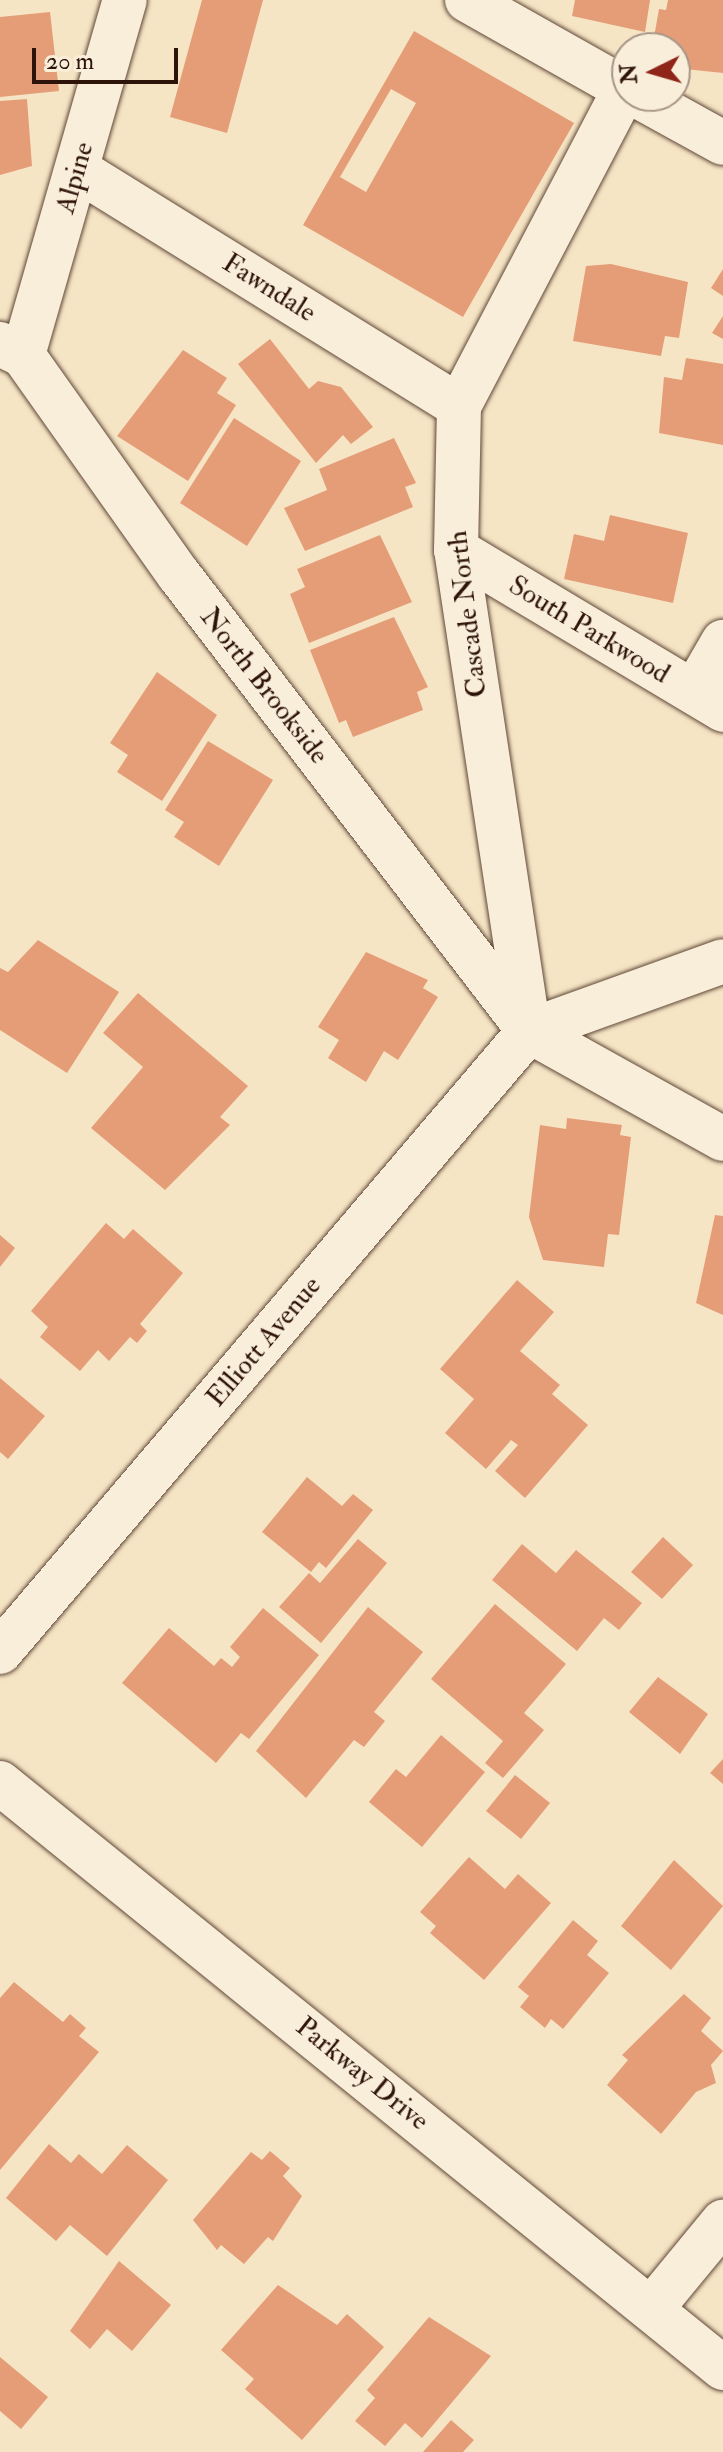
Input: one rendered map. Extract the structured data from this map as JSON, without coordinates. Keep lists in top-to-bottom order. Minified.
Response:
{"streets":{"street":["Alpine","Fawndale","Cascade North","South Parkwood","North Brookside","Elliott Avenue","Parkway Drive"]},"crossings":[["Alpine","Fawndale"],["Alpine","North Brookside"],["Fawndale","Cascade North"],["Cascade North","South Parkwood"],["Cascade North","North Brookside"],["Cascade North","Elliott Avenue"],["North Brookside","Elliott Avenue"]],"scale_bar":"20 m","north":"left"}
